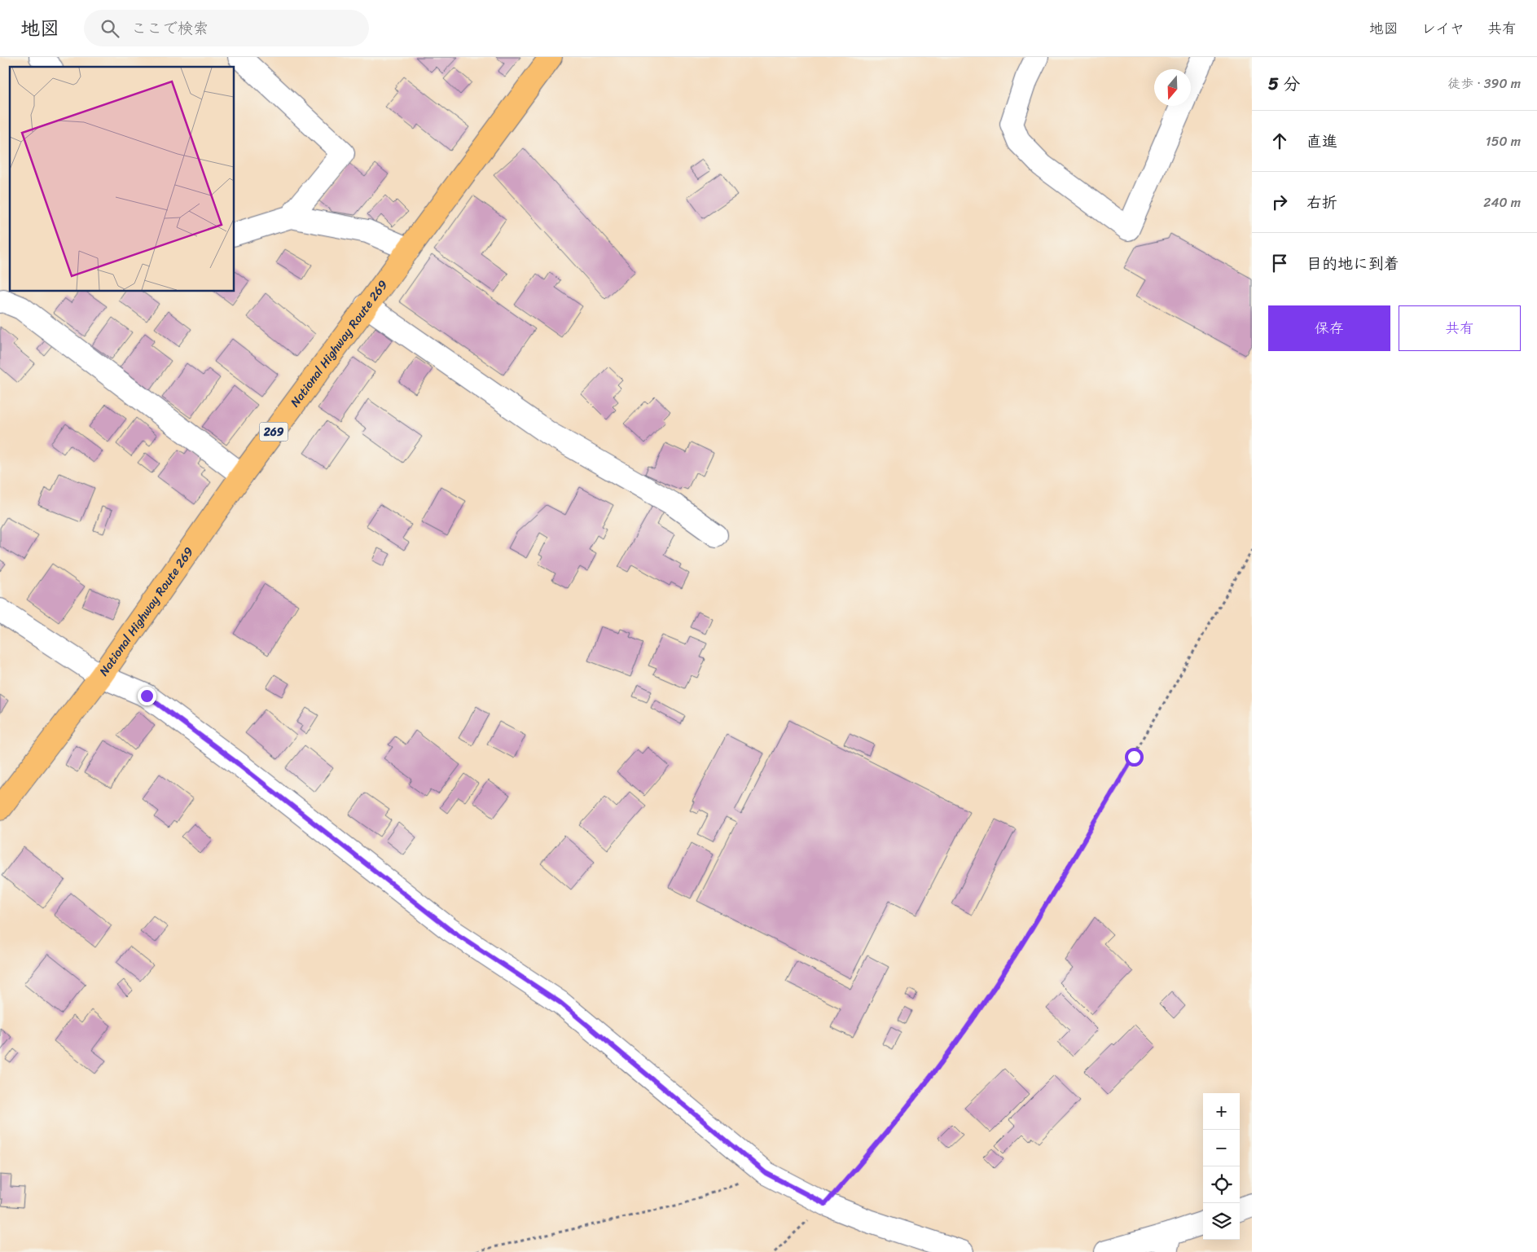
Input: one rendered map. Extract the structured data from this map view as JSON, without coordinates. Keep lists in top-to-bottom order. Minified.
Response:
{"streets":{"highway":["National Highway Route 269","269"]},"north":"bottom","page":{"header":"地図","search":"ここで検索","nav":["地図","レイヤ","共有"],"heading":["5 分","徒歩 · 390 m"],"list":[["直進","150 m"],["右折","240 m"],"目的地に到着"],"buttons":["保存","共有"],"map_buttons":["+","−"]}}
